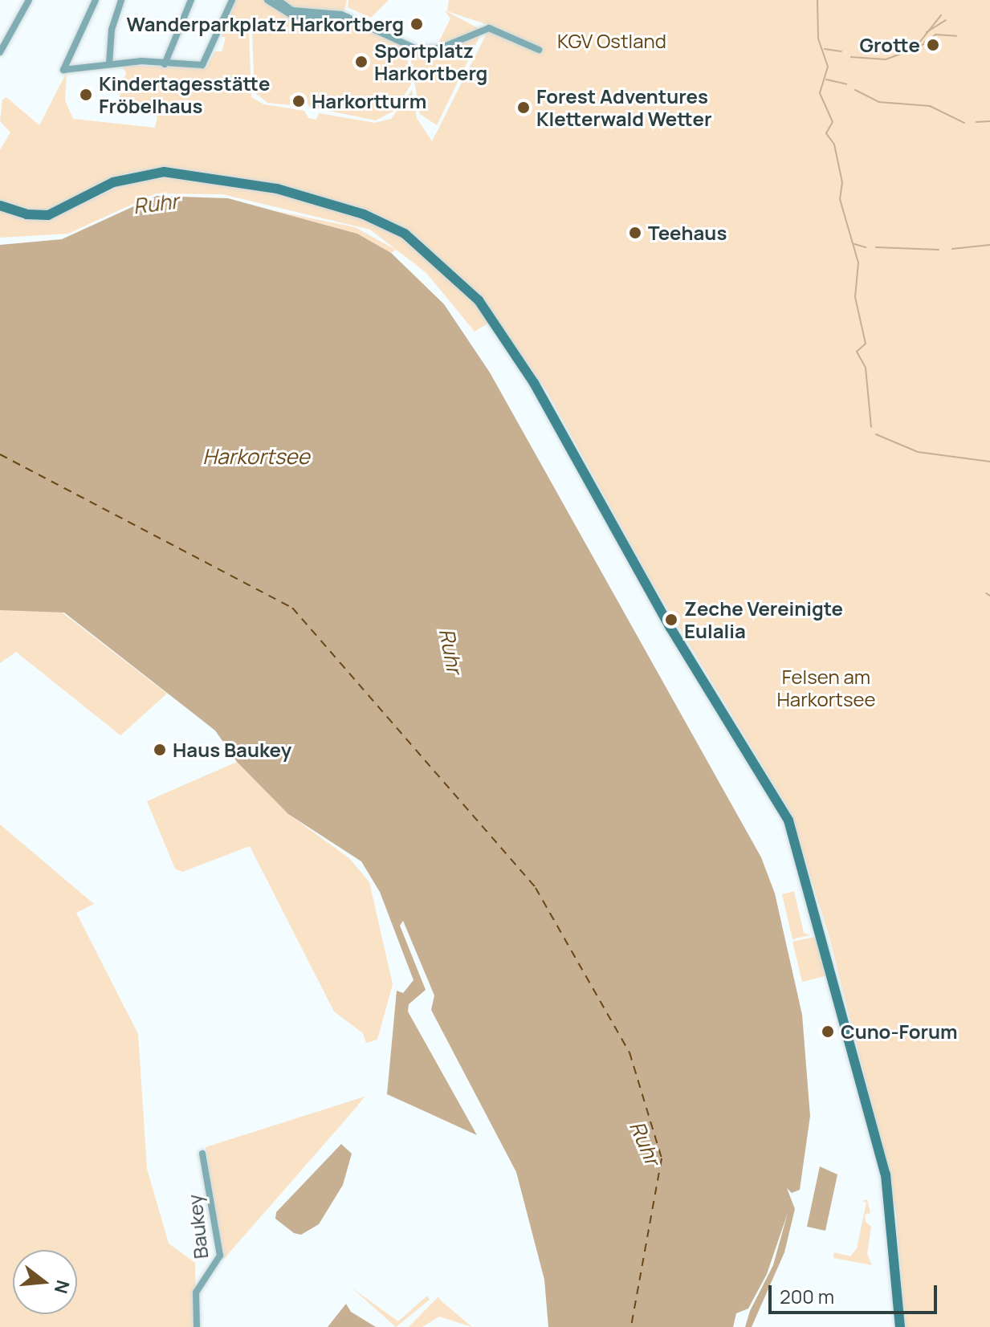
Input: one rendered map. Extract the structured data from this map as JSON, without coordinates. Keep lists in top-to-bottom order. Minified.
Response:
{"streets":{"street":["Baukey"]},"water":["Ruhr","Harkortsee"],"parks":["KGV Ostland","Felsen am Harkortsee"],"places":["Wanderparkplatz Harkortberg","Grotte","Sportplatz Harkortberg","Kindertagesstätte Fröbelhaus","Harkortturm","Forest Adventures Kletterwald Wetter","Teehaus","Zeche Vereinigte Eulalia","Haus Baukey","Cuno-Forum"],"scale_bar":"200 m","north":"right"}
